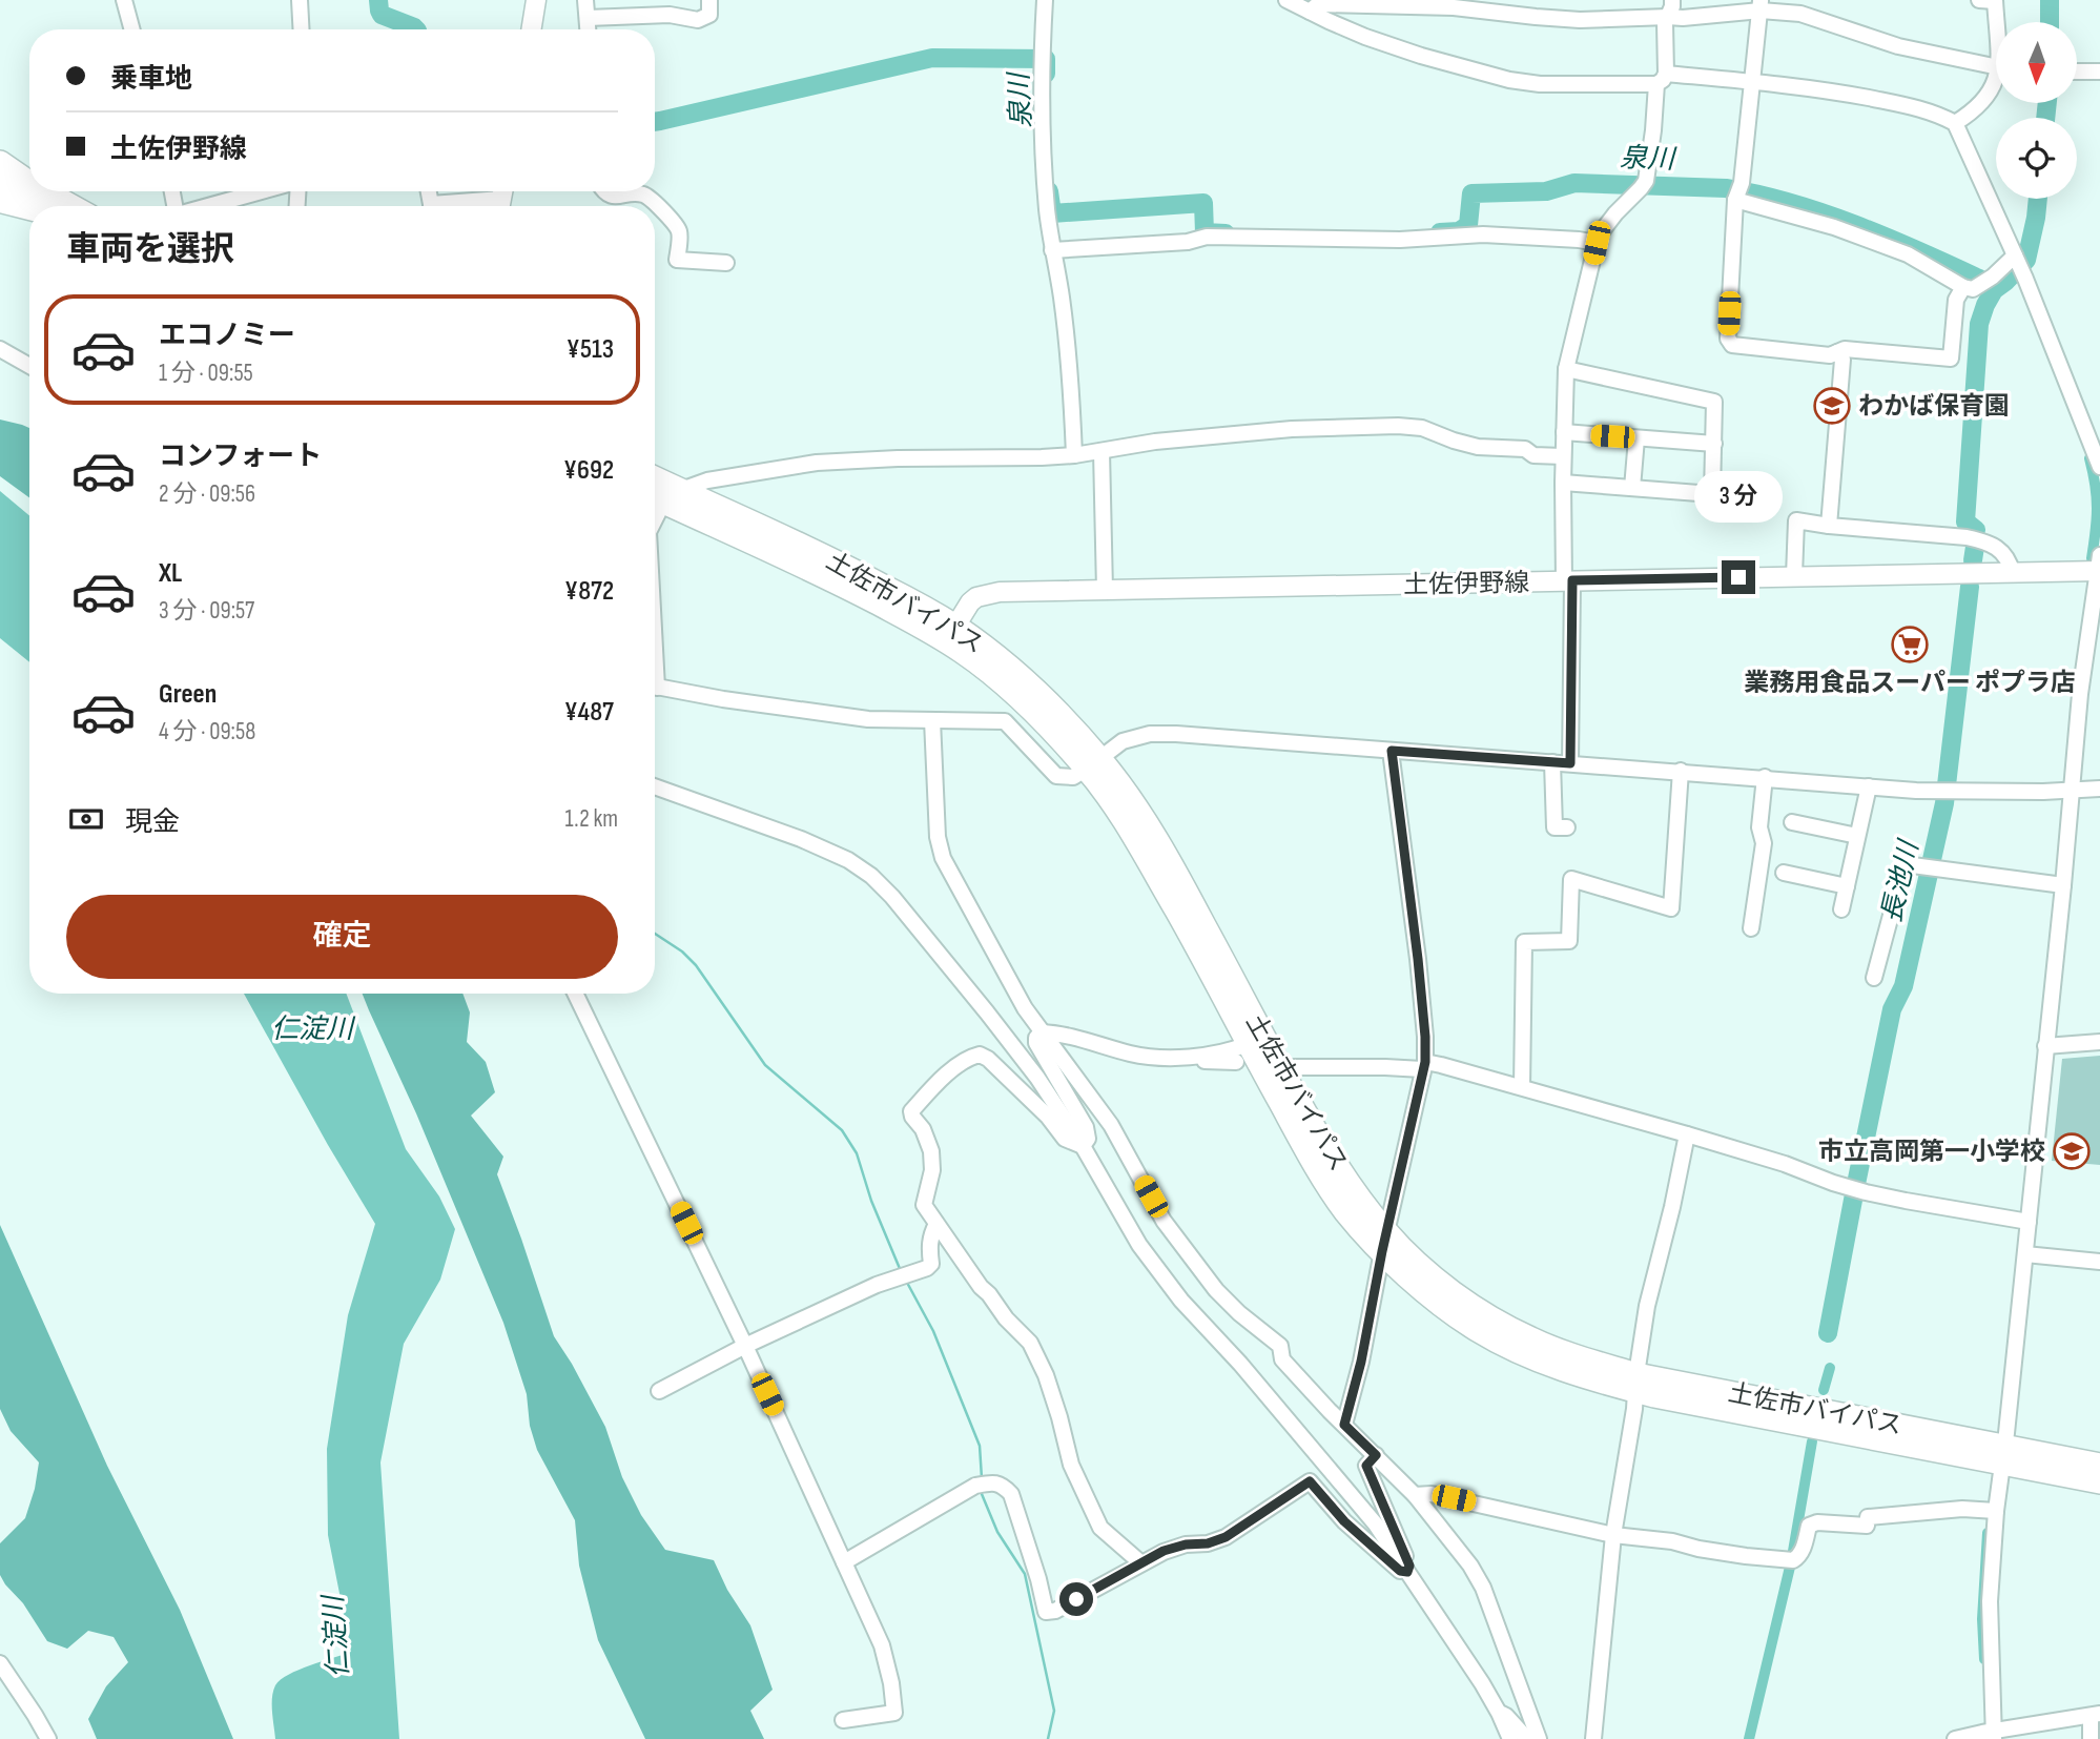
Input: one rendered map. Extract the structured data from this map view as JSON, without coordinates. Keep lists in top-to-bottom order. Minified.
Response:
{"streets":{"highway":["土佐市バイパス"],"main road":["土佐伊野線"]},"crossings":[["土佐伊野線","土佐市バイパス"]],"water":["泉川","長池川","仁淀川"],"places":{"school or university":["わかば保育園","市立高岡第一小学校"],"supermarket":["業務用食品スーパー ポプラ店"]},"north":"bottom","page":{"banner":["乗車地","土佐伊野線"],"heading":"車両を選択","list":[{"name":"エコノミー","note":"1 分 · 09:55","value":"¥513"},{"name":"コンフォート","note":"2 分 · 09:56","value":"¥692"},{"name":"XL","note":"3 分 · 09:57","value":"¥872"},{"name":"Green","note":"4 分 · 09:58","value":"¥487"}],"bubble":"3 分","pay":["現金","1.2 km"],"buttons":"確定"}}
